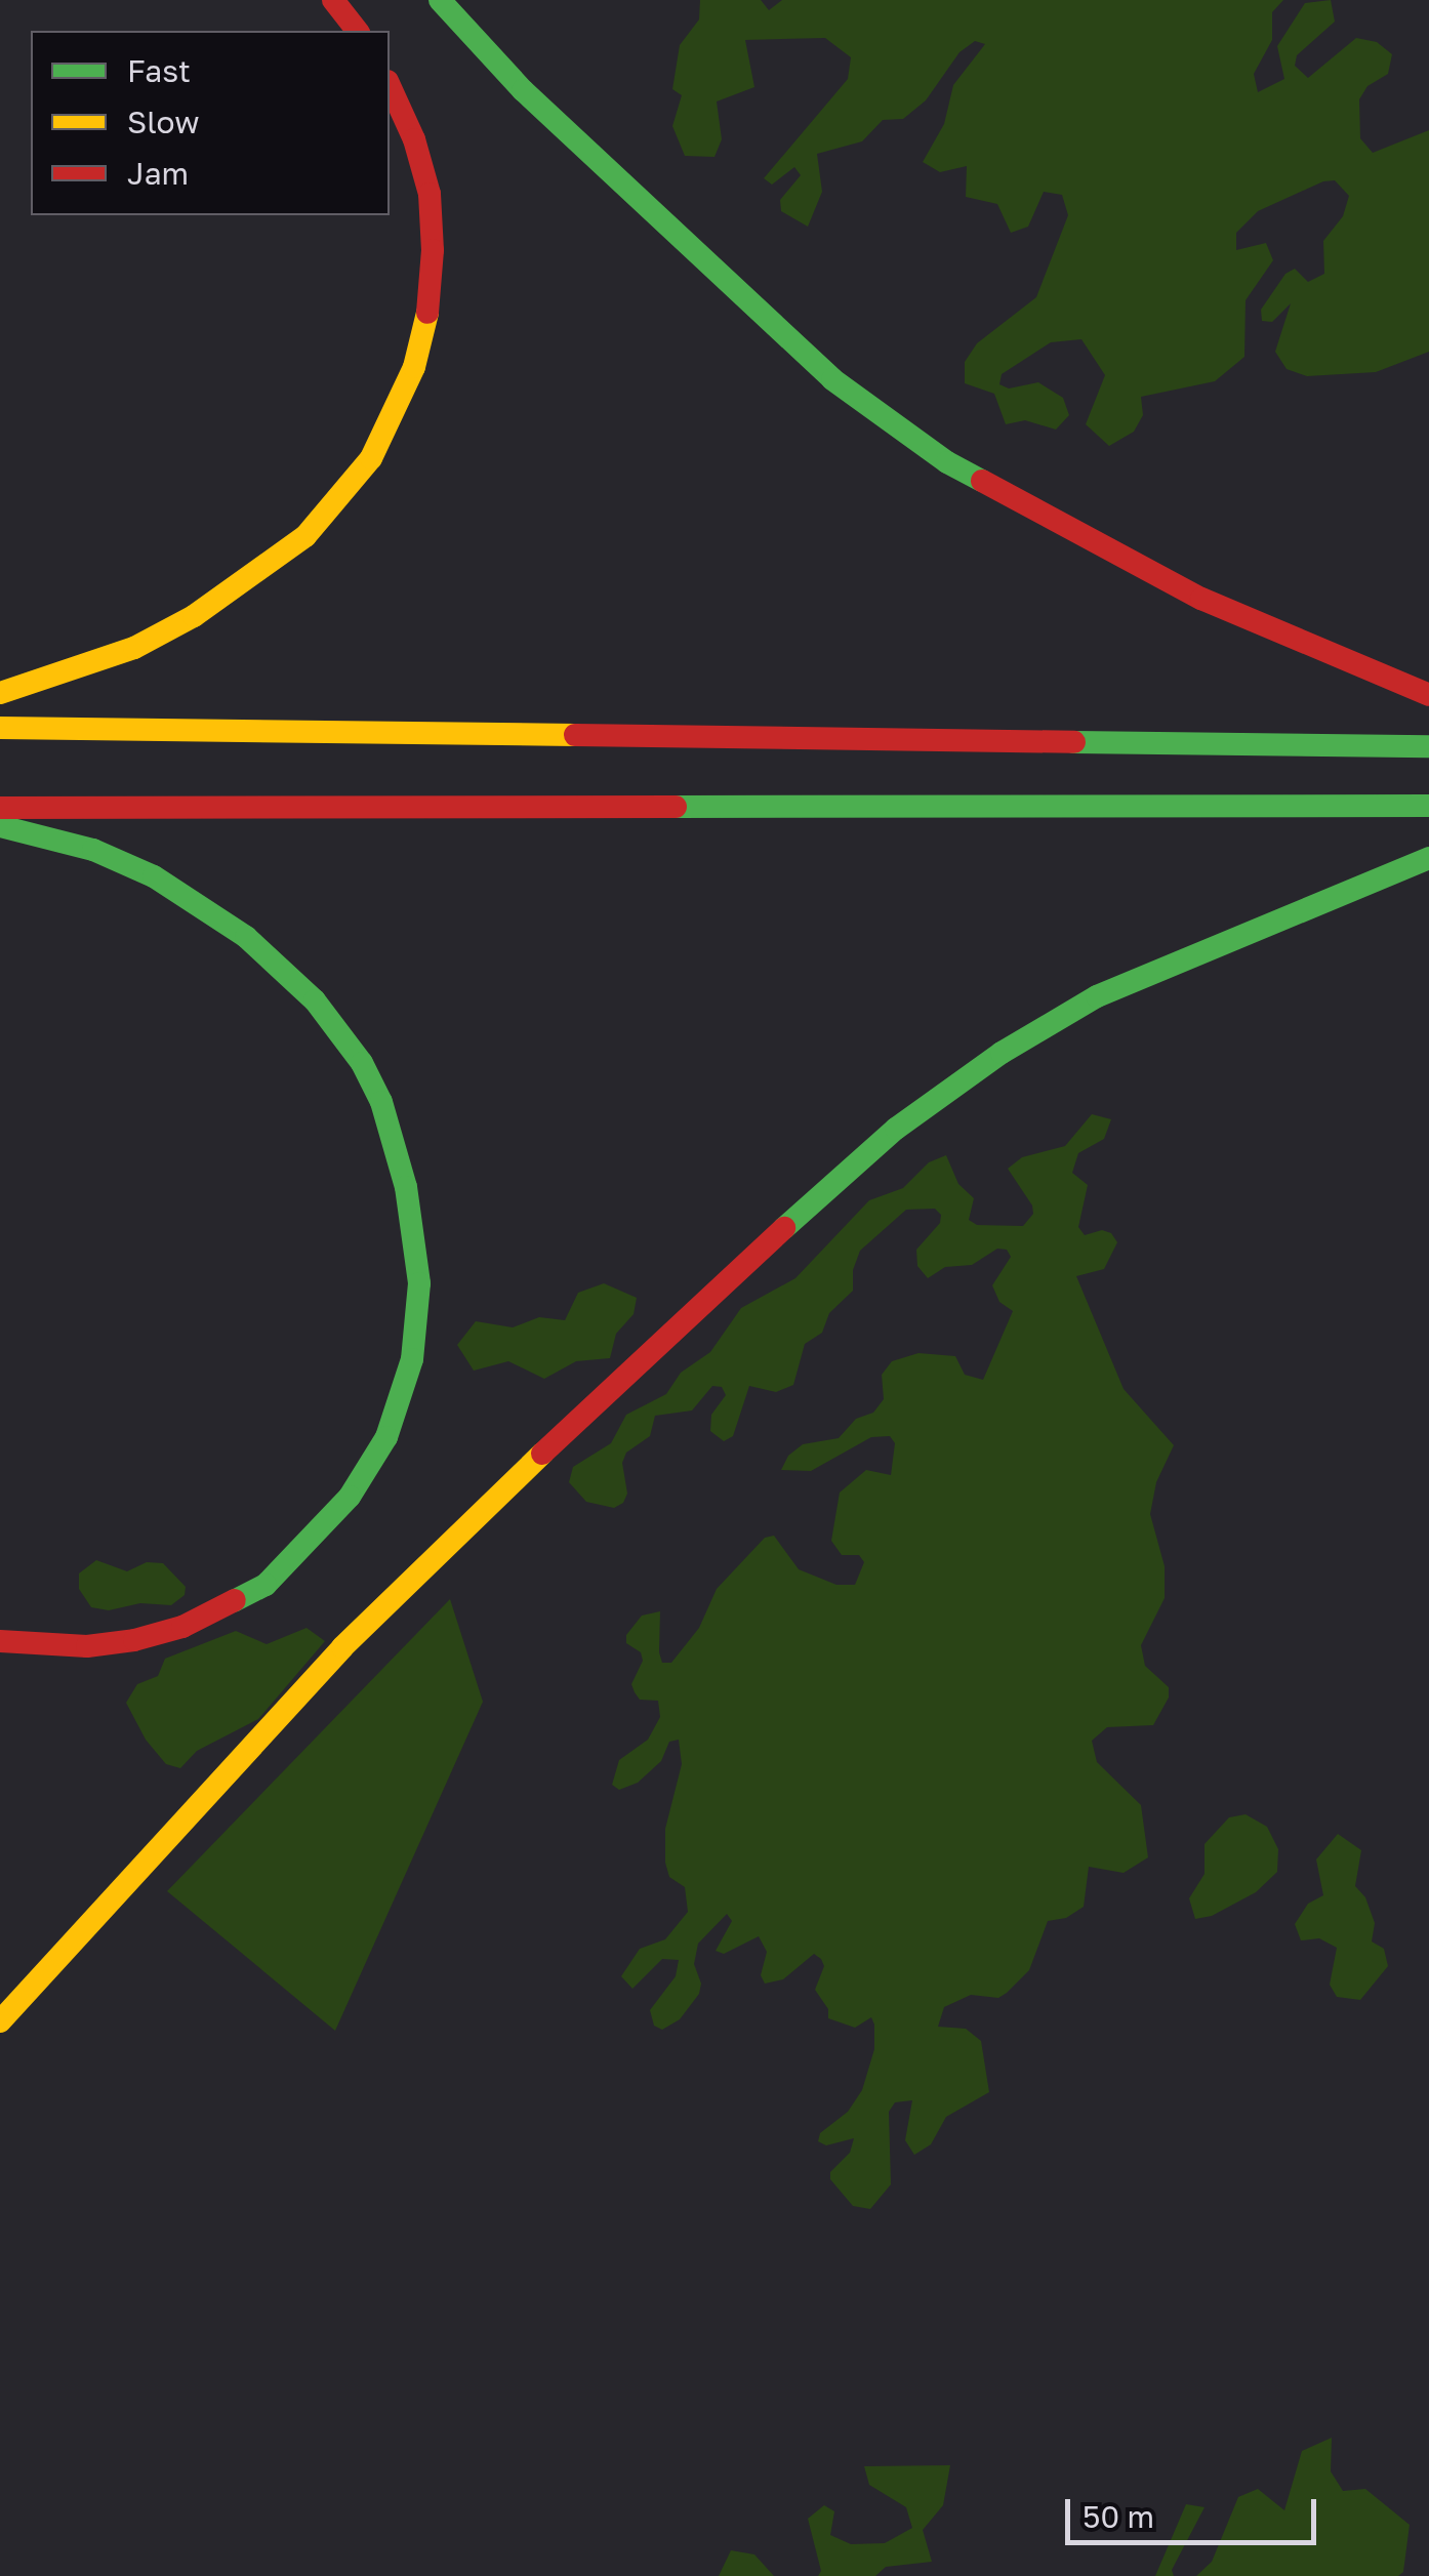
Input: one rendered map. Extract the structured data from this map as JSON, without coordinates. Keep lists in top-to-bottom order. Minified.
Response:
{"legend":["Fast","Slow","Jam"],"scale_bar":"50 m"}
